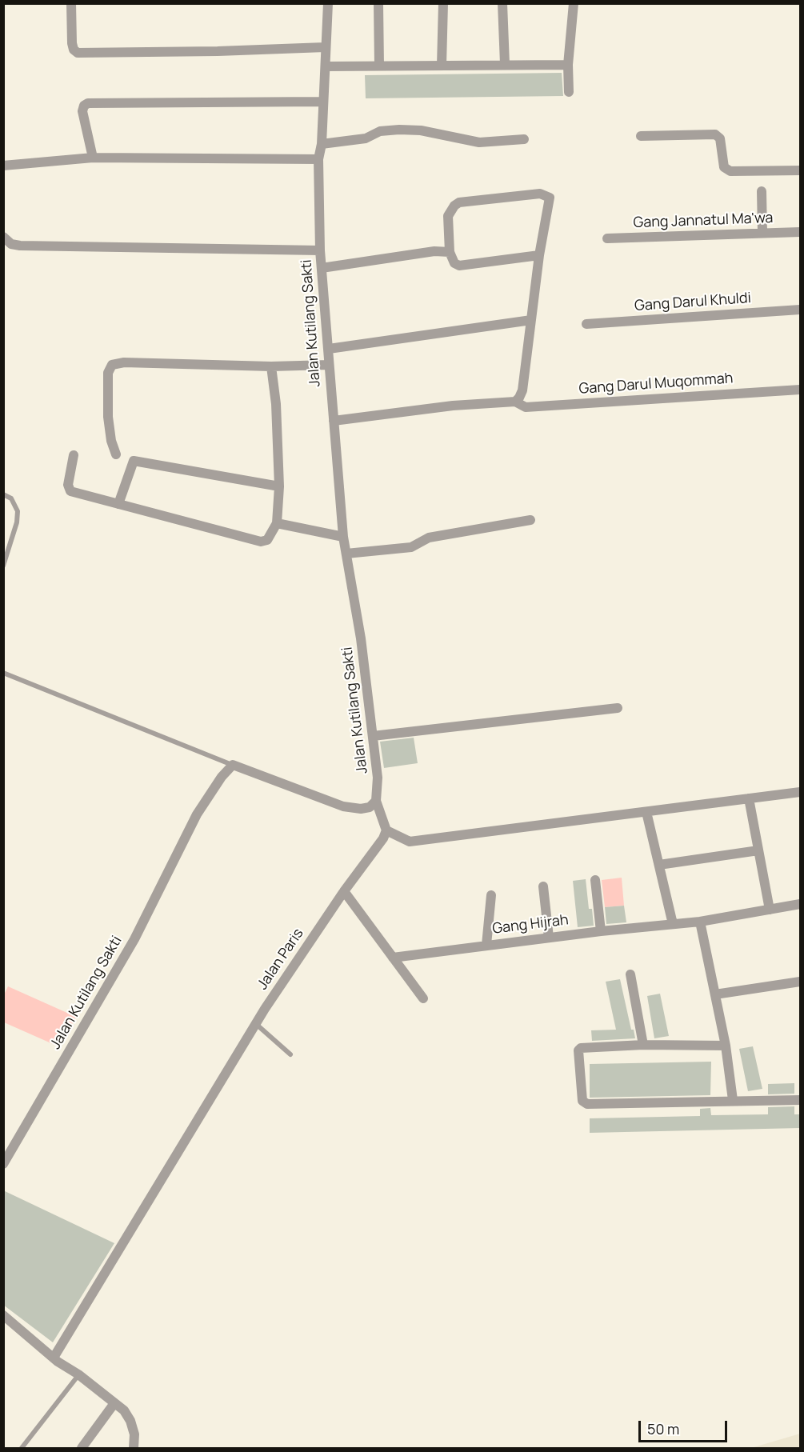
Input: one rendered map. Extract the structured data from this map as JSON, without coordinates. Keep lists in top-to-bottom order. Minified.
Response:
{"streets":{"street":["Gang Jannatul Ma'wa","Gang Darul Khuldi","Jalan Kutilang Sakti","Gang Darul Muqommah","Gang Hijrah","Jalan Paris"]},"crossings":[["Jalan Kutilang Sakti","Gang Darul Muqommah"]],"scale_bar":"50 m"}
